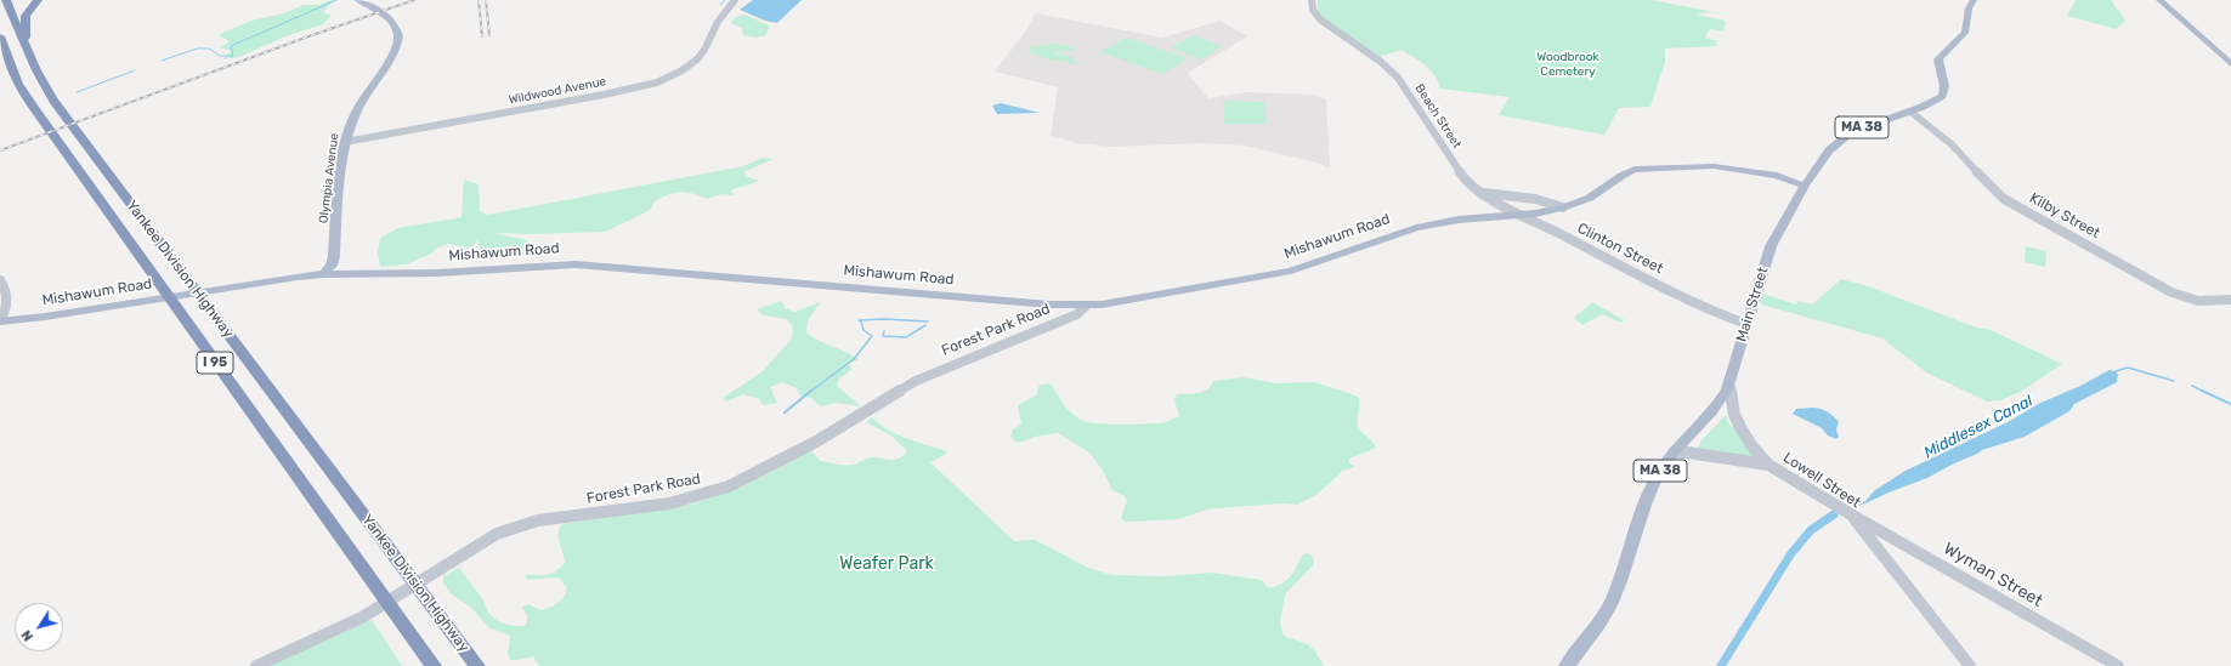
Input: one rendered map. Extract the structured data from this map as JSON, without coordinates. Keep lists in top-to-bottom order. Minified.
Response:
{"streets":{"highway":["Yankee Division Highway","I 95"],"main road":["MA 38","Olympia Avenue","Mishawum Road","Main Street"],"street":["Wildwood Avenue","Beach Street","Kilby Street","Clinton Street","Forest Park Road","Lowell Street","Wyman Street"]},"crossings":[["Wildwood Avenue","Olympia Avenue"],["Beach Street","Clinton Street"],["Olympia Avenue","Mishawum Road"],["Kilby Street","Main Street"],["Mishawum Road","Clinton Street"],["Mishawum Road","Main Street"],["Mishawum Road","Forest Park Road"],["Clinton Street","Main Street"],["Main Street","Lowell Street"],["Lowell Street","Wyman Street"]],"water":["Middlesex Canal"],"parks":["Woodbrook Cemetery","Weafer Park"],"north":"bottom left"}
